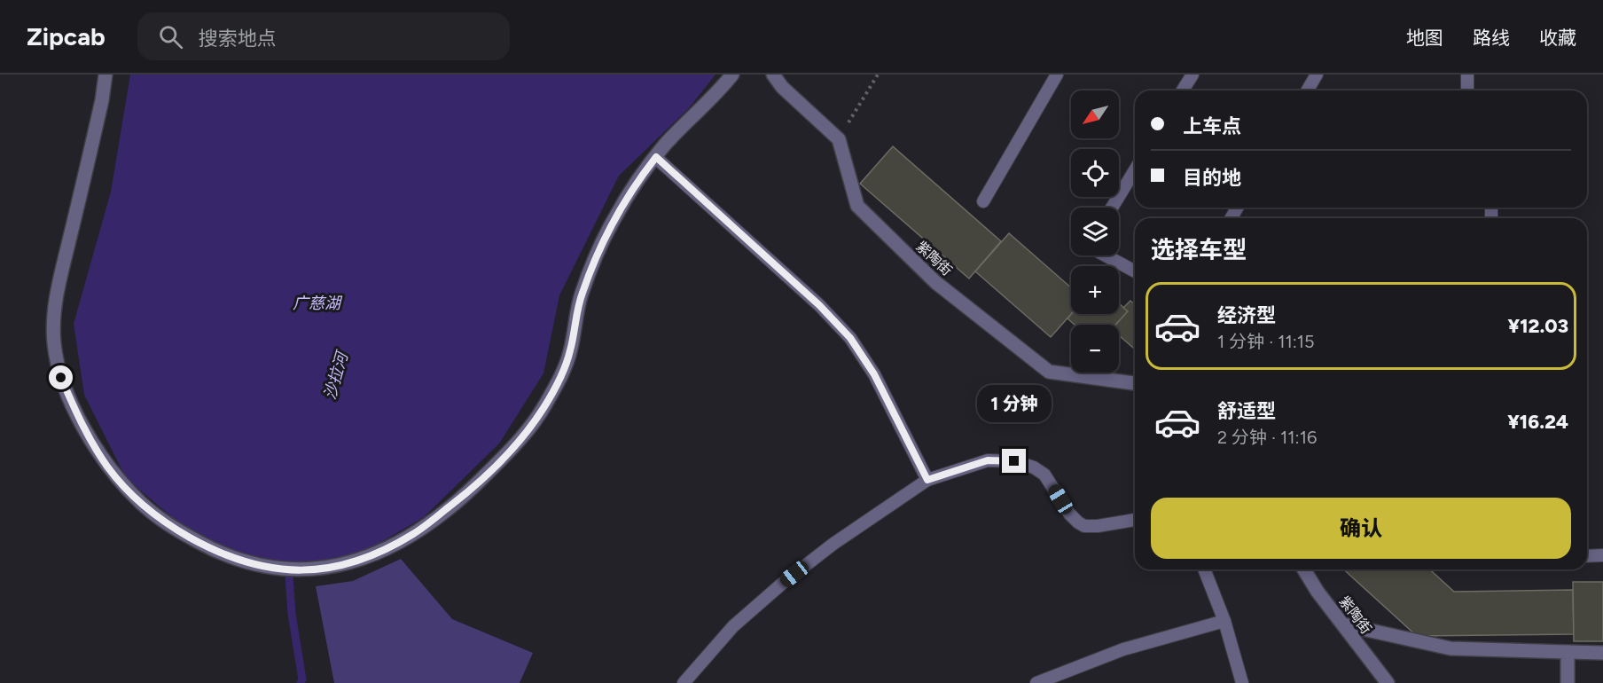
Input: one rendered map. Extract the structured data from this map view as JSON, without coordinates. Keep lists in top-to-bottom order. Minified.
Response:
{"streets":{"street":["紫陶街"]},"water":["广慈湖","沙拉河"],"north":"bottom left","page":{"header":"Zipcab","search":"搜索地点","nav":["地图","路线","收藏"],"map_buttons":["+","−"],"banner":["上车点","目的地"],"heading":"选择车型","list":[{"name":"经济型","note":"1 分钟 · 11:15","value":"¥12.03"},{"name":"舒适型","note":"2 分钟 · 11:16","value":"¥16.24"}],"bubble":"1 分钟","buttons":"确认"}}
